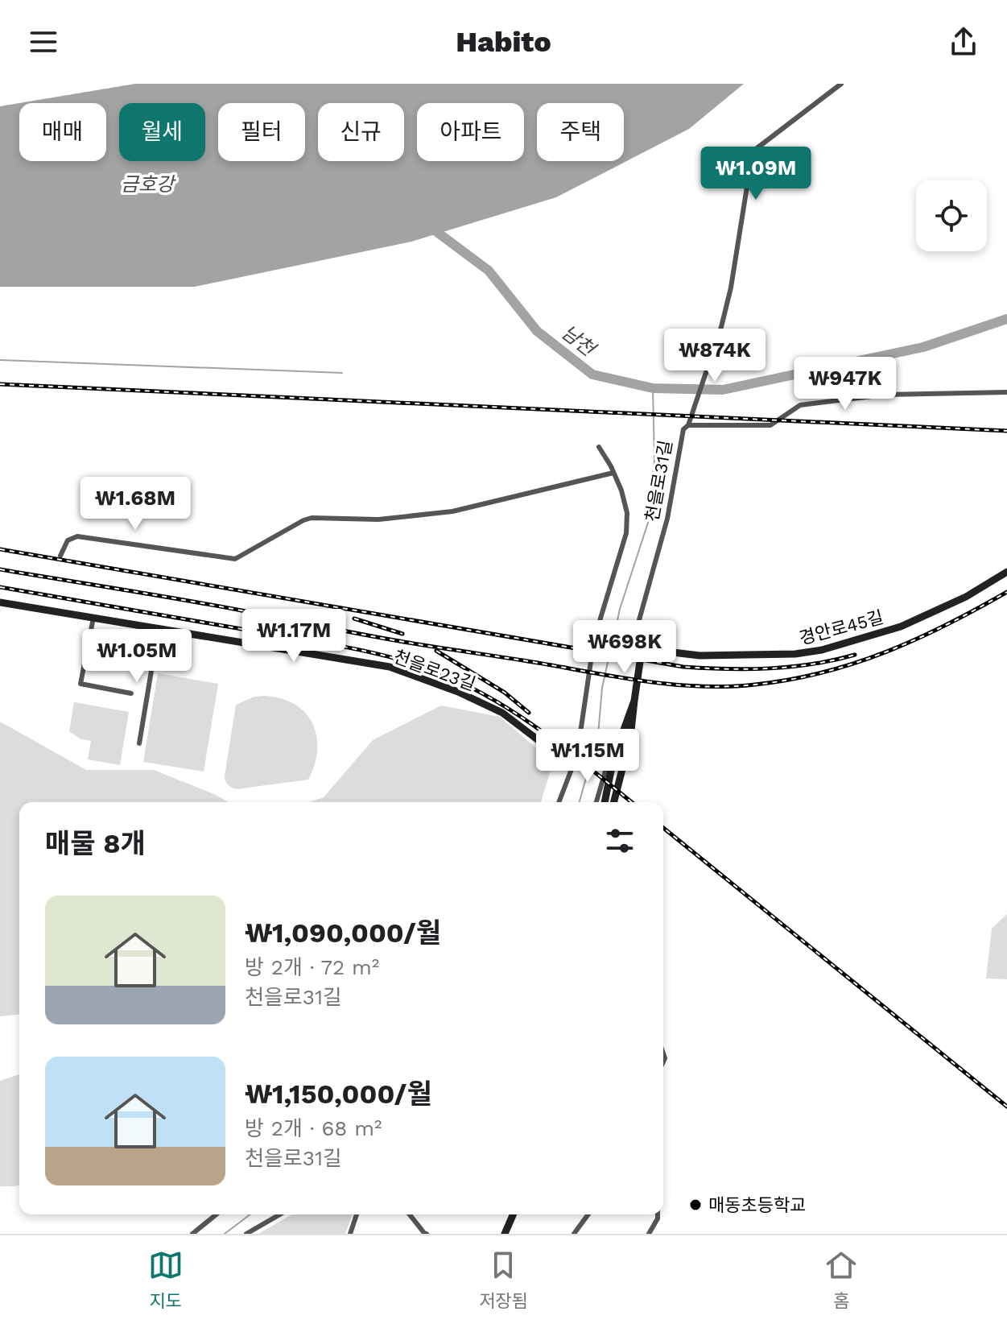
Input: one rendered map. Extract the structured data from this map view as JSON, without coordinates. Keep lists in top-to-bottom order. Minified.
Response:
{"streets":{"street":["천을로31길","경안로45길","천을로23길"]},"crossings":[["천을로31길","경안로45길"]],"water":["금호강","남천"],"places":["매동초등학교"],"page":{"header":"Habito","chip":["매매","월세","필터","신규","아파트","주택"],"price":["₩1.09M","₩874K","₩947K","₩1.68M","₩1.17M","₩698K","₩1.05M","₩1.15M"],"heading":"매물 8개","list":[{"name":"₩1,090,000/월","note":"방 2개 · 72 m² · 천을로31길"},{"name":"₩1,150,000/월","note":"방 2개 · 68 m² · 천을로31길"}],"tabs":["지도","저장됨","홈"]}}
